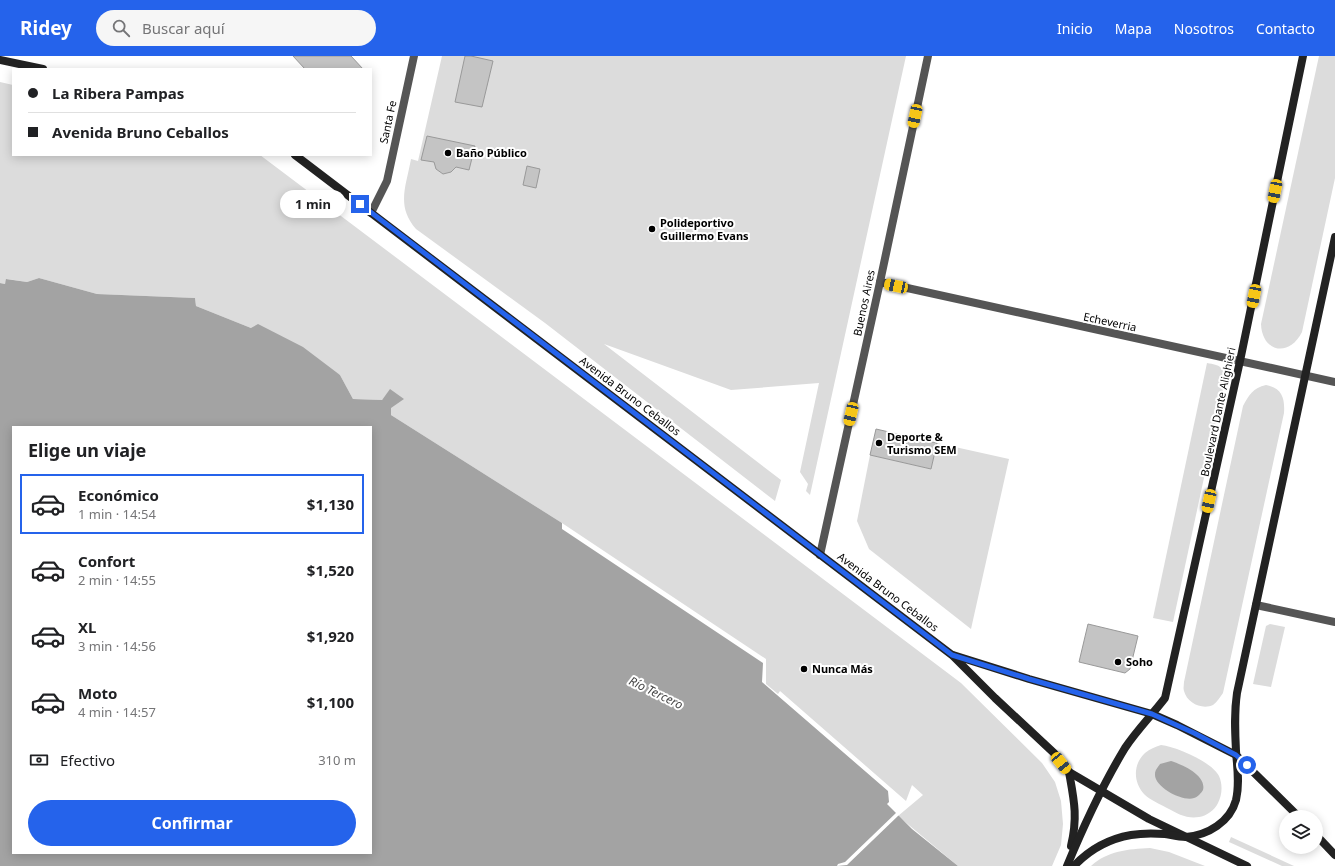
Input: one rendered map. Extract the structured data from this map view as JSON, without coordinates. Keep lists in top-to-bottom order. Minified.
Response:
{"streets":{"main road":["Avenida Bruno Ceballos","Boulevard Dante Alighieri"],"street":["Santa Fe","Buenos Aires","Echeverria"]},"crossings":[["Santa Fe","Avenida Bruno Ceballos"],["Buenos Aires","Echeverria"],["Buenos Aires","Avenida Bruno Ceballos"],["Echeverria","Boulevard Dante Alighieri"],["Avenida Bruno Ceballos","Boulevard Dante Alighieri"]],"water":["Río Tercero"],"places":["Baño Público","Polideportivo Guillermo Evans","Deporte & Turismo SEM","Soho","Nunca Más"],"page":{"header":"Ridey","search":"Buscar aquí","nav":["Inicio","Mapa","Nosotros","Contacto"],"banner":["La Ribera Pampas","Avenida Bruno Ceballos"],"bubble":"1 min","heading":"Elige un viaje","list":[{"name":"Económico","note":"1 min · 14:54","value":"$1,130"},{"name":"Confort","note":"2 min · 14:55","value":"$1,520"},{"name":"XL","note":"3 min · 14:56","value":"$1,920"},{"name":"Moto","note":"4 min · 14:57","value":"$1,100"}],"pay":["Efectivo","310 m"],"buttons":"Confirmar"}}
